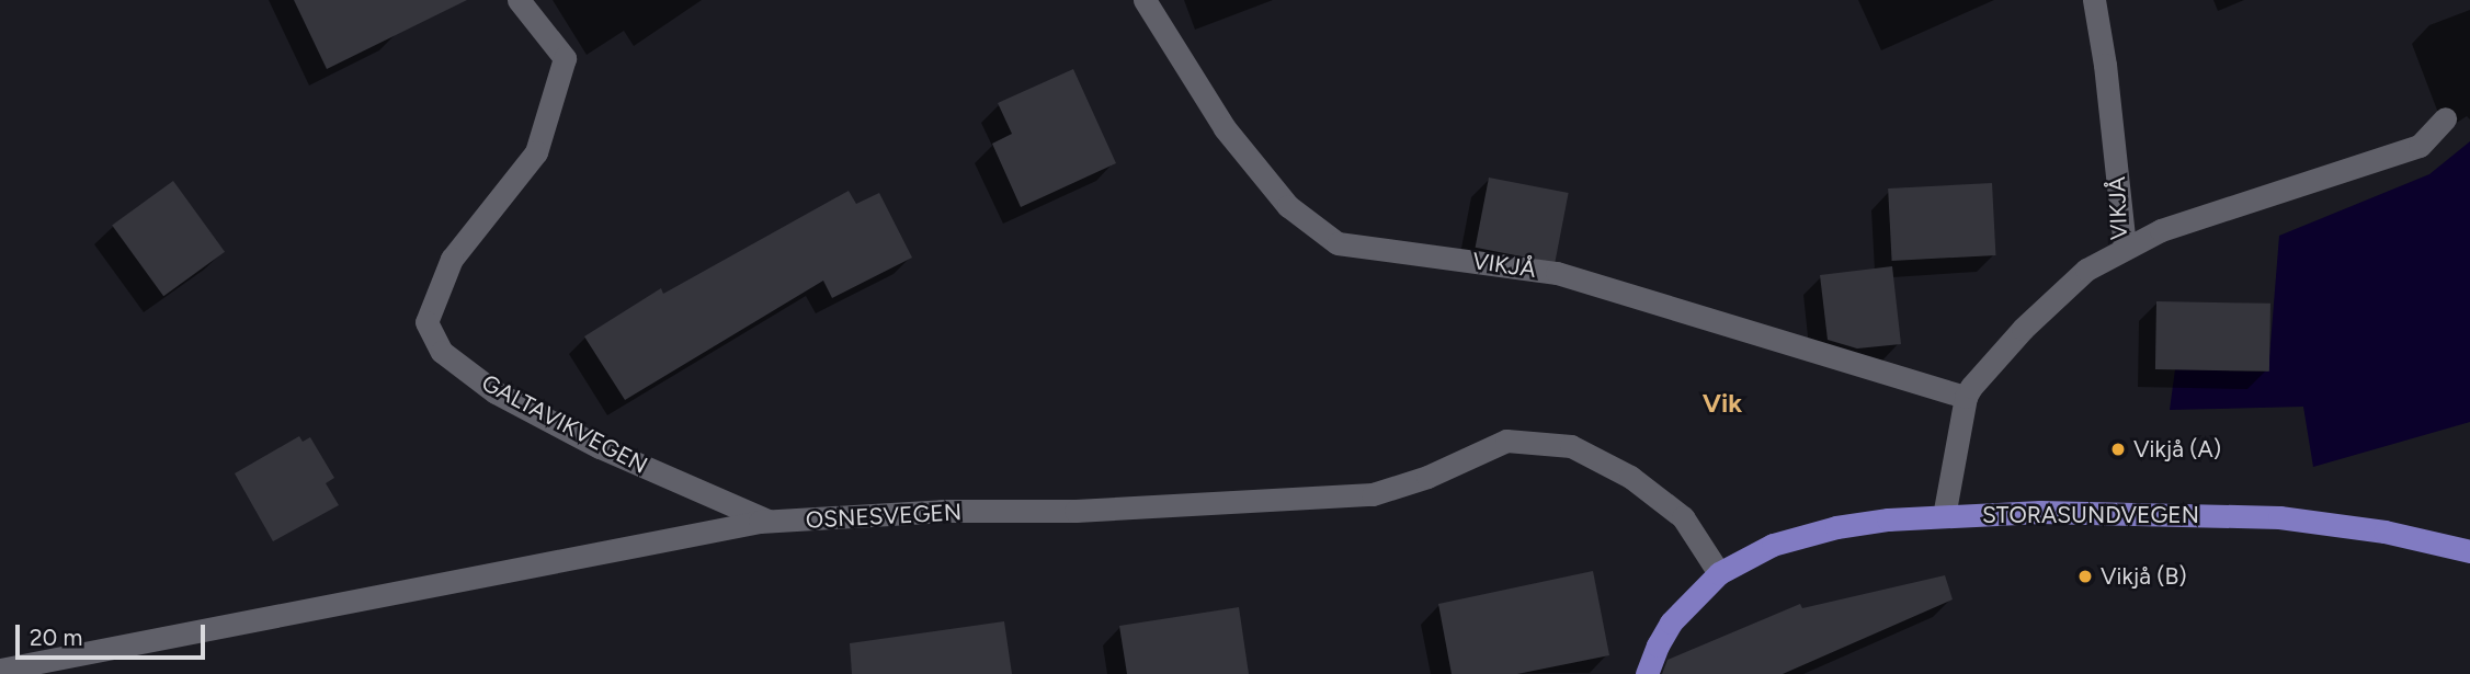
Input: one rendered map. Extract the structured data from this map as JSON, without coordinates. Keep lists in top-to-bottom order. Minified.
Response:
{"streets":{"main road":["STORASUNDVEGEN"],"street":["VIKJÅ","GALTAVIKVEGEN","OSNESVEGEN"]},"crossings":[["GALTAVIKVEGEN","OSNESVEGEN"],["STORASUNDVEGEN","OSNESVEGEN"]],"districts":["Vik"],"places":["Vikjå (A)","Vikjå (B)"],"scale_bar":"20 m"}
